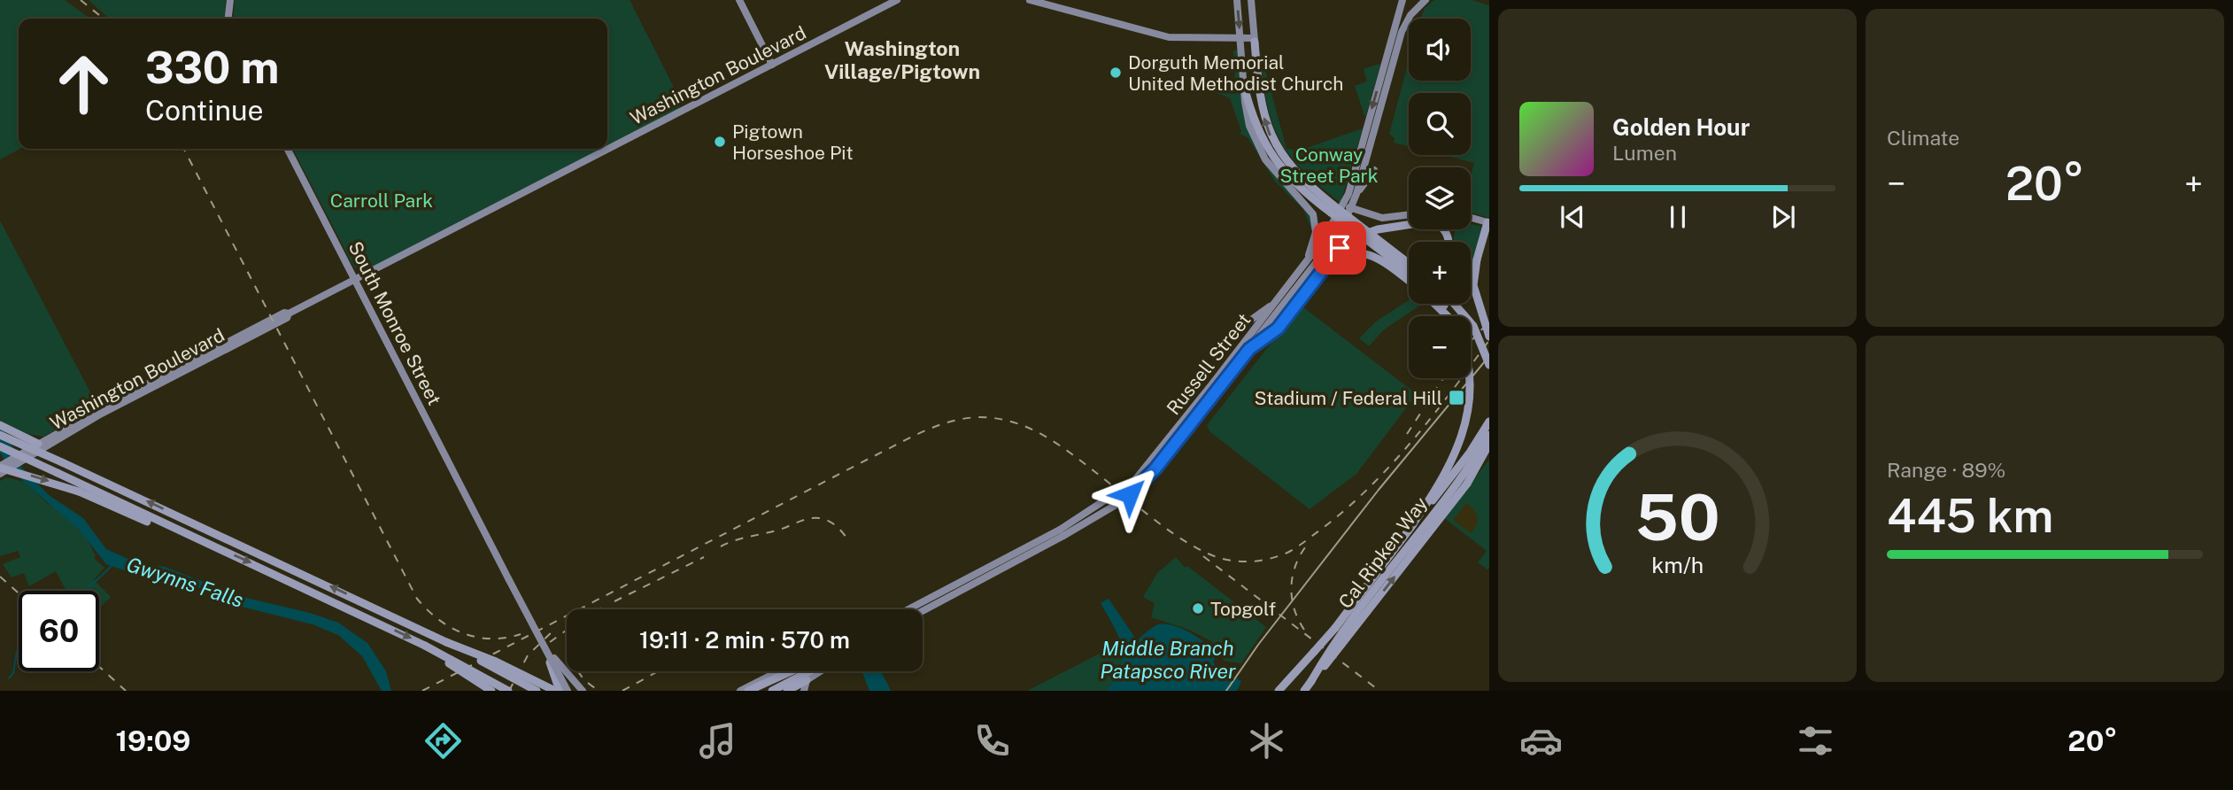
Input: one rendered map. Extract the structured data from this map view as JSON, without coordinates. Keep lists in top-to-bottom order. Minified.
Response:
{"streets":{"highway":["Cal Ripken Way"],"main road":["Washington Boulevard","South Monroe Street","Russell Street"]},"crossings":[["Washington Boulevard","South Monroe Street"]],"districts":["Washington Village/Pigtown"],"water":["Gwynns Falls","Middle Branch Patapsco River"],"parks":["Conway Street Park","Carroll Park"],"places":{"other":["Dorguth Memorial United Methodist Church","Pigtown Horseshoe Pit","Topgolf"],"transit":["Stadium / Federal Hill"]},"page":{"tile":["Climate",["Range · 89%","445 km"]],"map_buttons":["+","−"],"turn":["330 m","Continue"],"song":["Golden Hour","Lumen"],"heat":["−","20°","+"],"limit":"60","trip":"19:11 · 2 min · 570 m","tabs":["19:09","20°"],"gauge":["50","km/h"]}}
